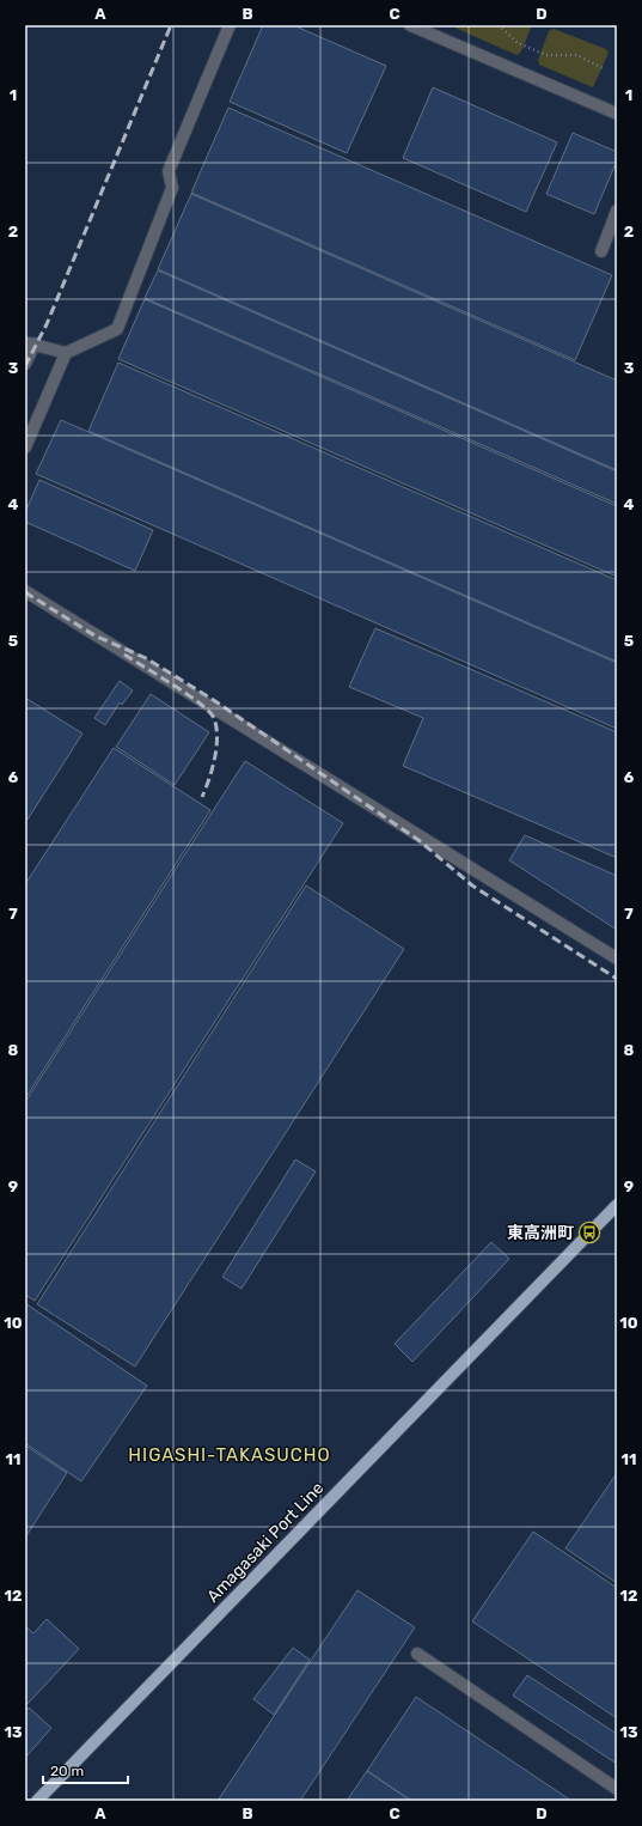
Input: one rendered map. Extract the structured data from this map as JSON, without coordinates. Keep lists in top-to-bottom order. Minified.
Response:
{"streets":{"main road":["Amagasaki Port Line"]},"districts":["HIGASHI-TAKASUCHO"],"places":{"bus stop":["東高洲町"]},"scale_bar":"20 m","grid":{"columns":["A","B","C","D"],"rows":["1","2","3","4","5","6","7","8","9","10","11","12","13"]}}
